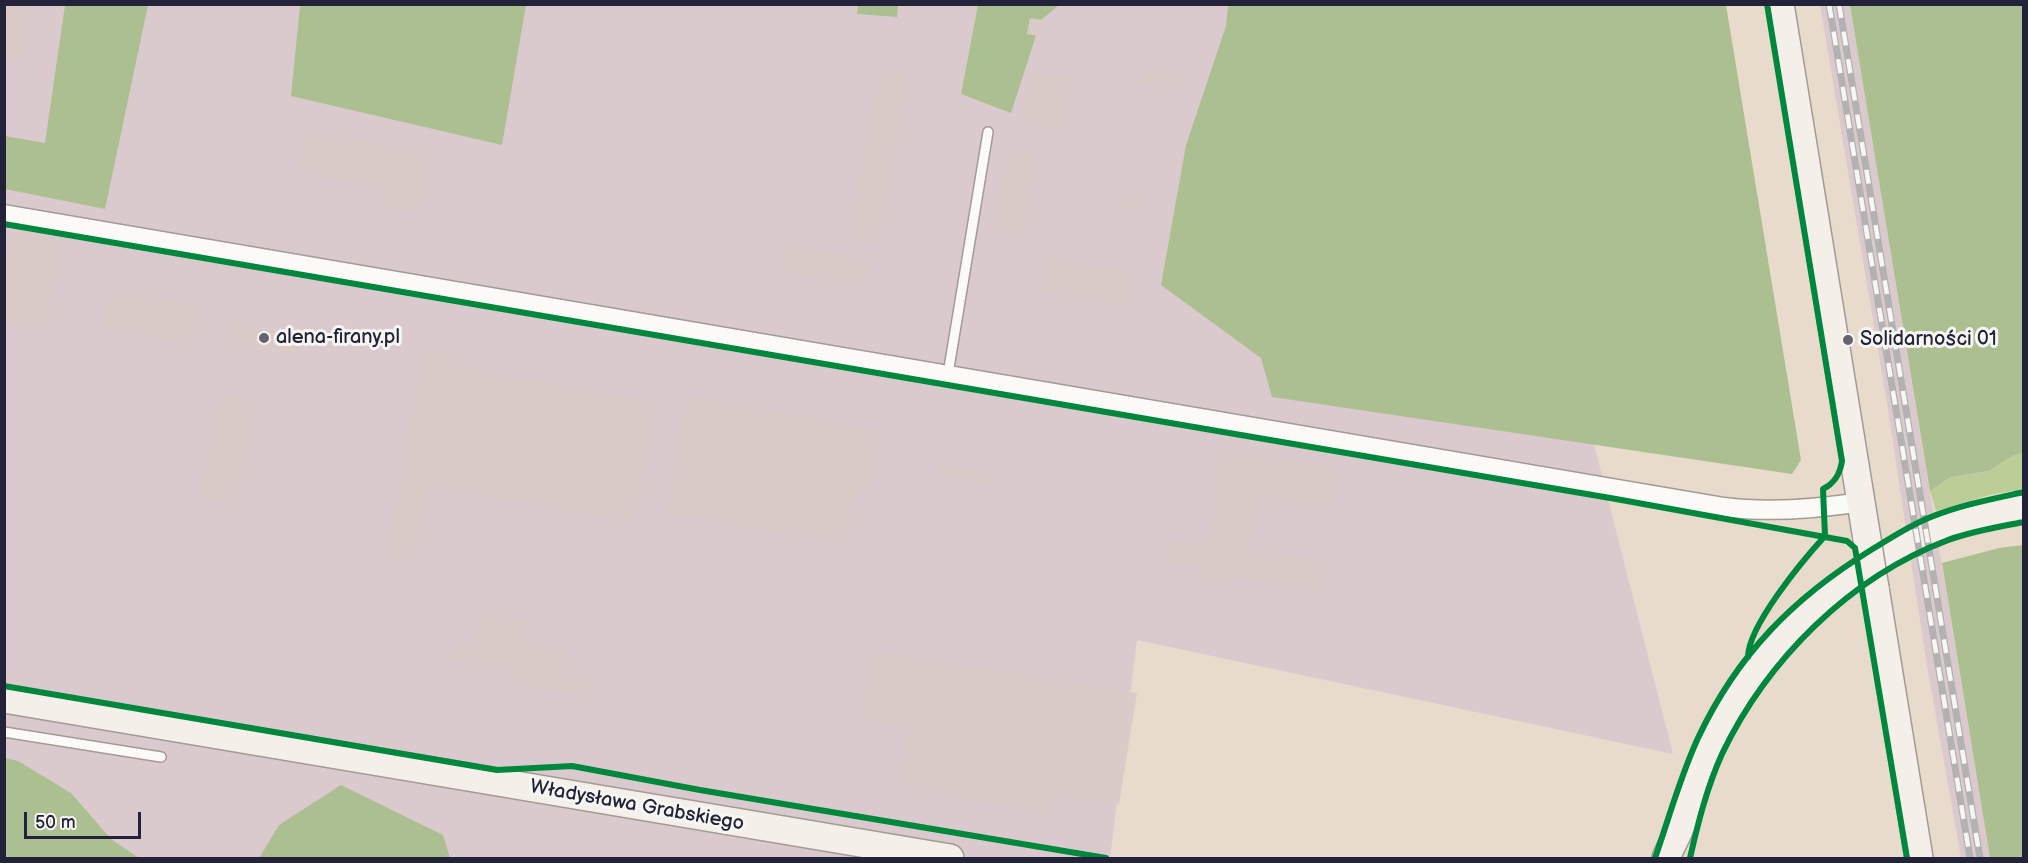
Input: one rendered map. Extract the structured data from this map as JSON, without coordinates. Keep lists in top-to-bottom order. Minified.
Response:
{"streets":{"street":["Władysława Grabskiego"]},"places":["alena-firany.pl","Solidarności 01"],"scale_bar":"50 m"}
